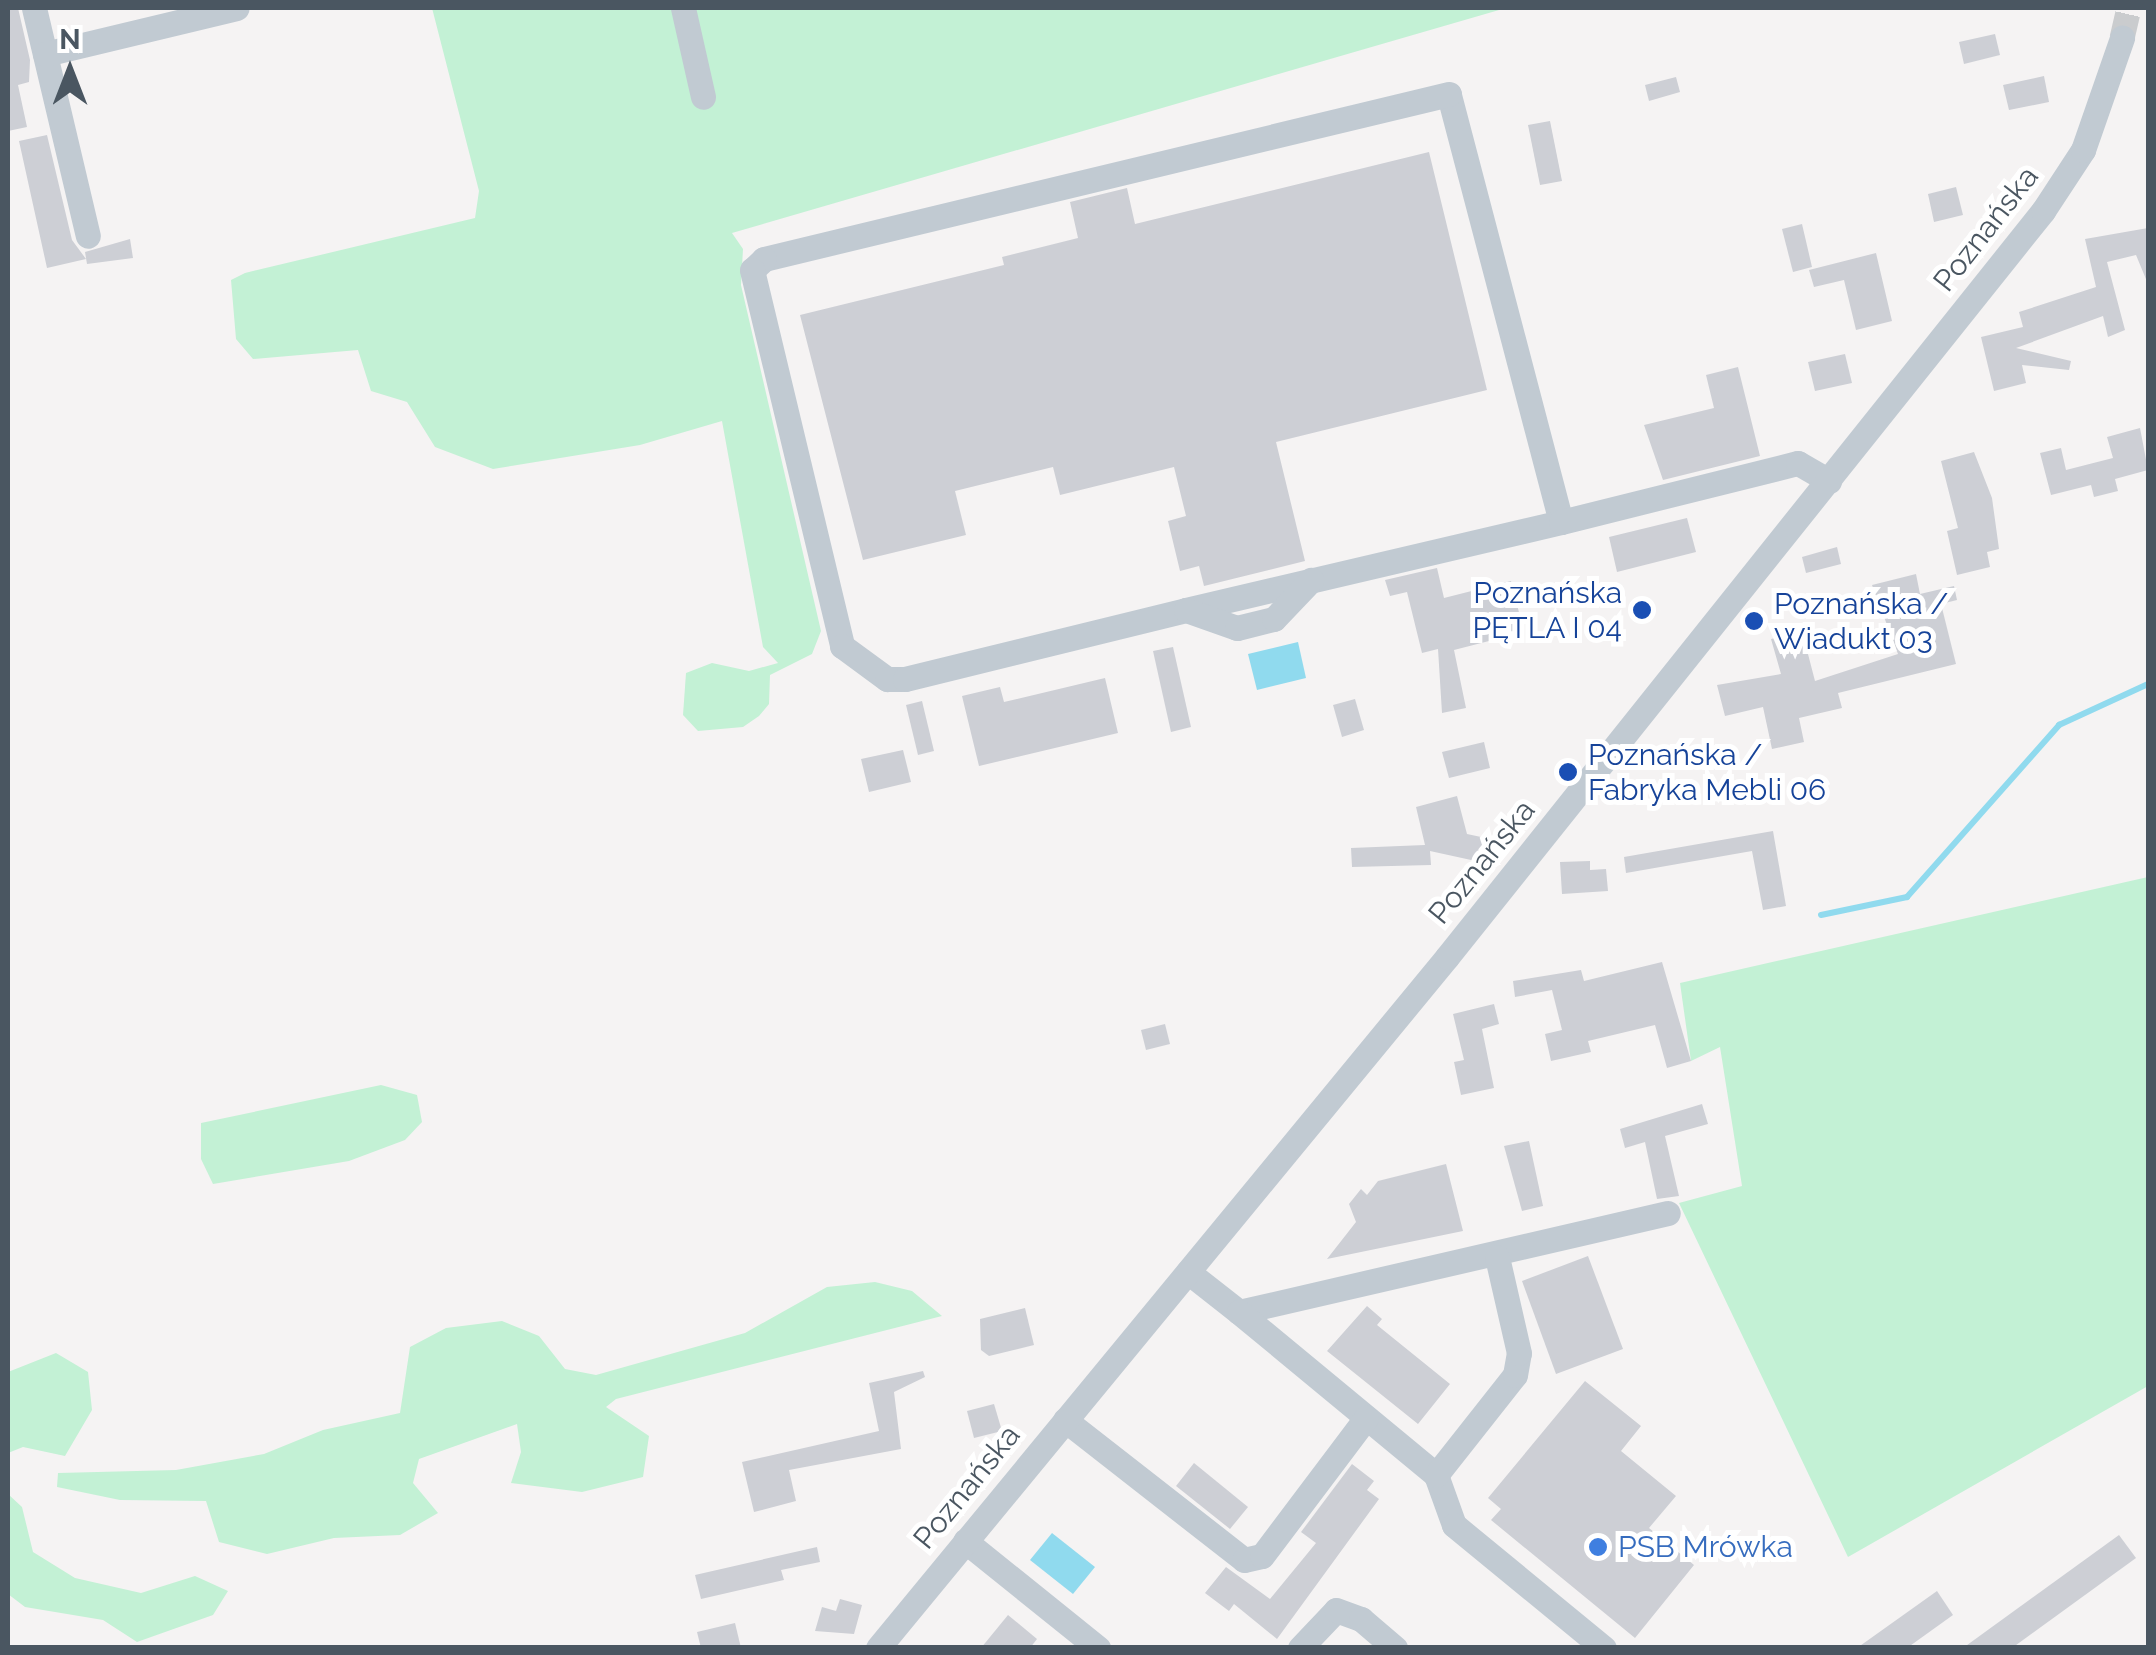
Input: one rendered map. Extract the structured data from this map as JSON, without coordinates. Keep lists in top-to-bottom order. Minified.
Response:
{"streets":{"street":["Poznańska"]},"places":["Poznańska PĘTLA I 04","Poznańska / Wiadukt 03","Poznańska / Fabryka Mebli 06","PSB Mrówka"],"north":"top"}
